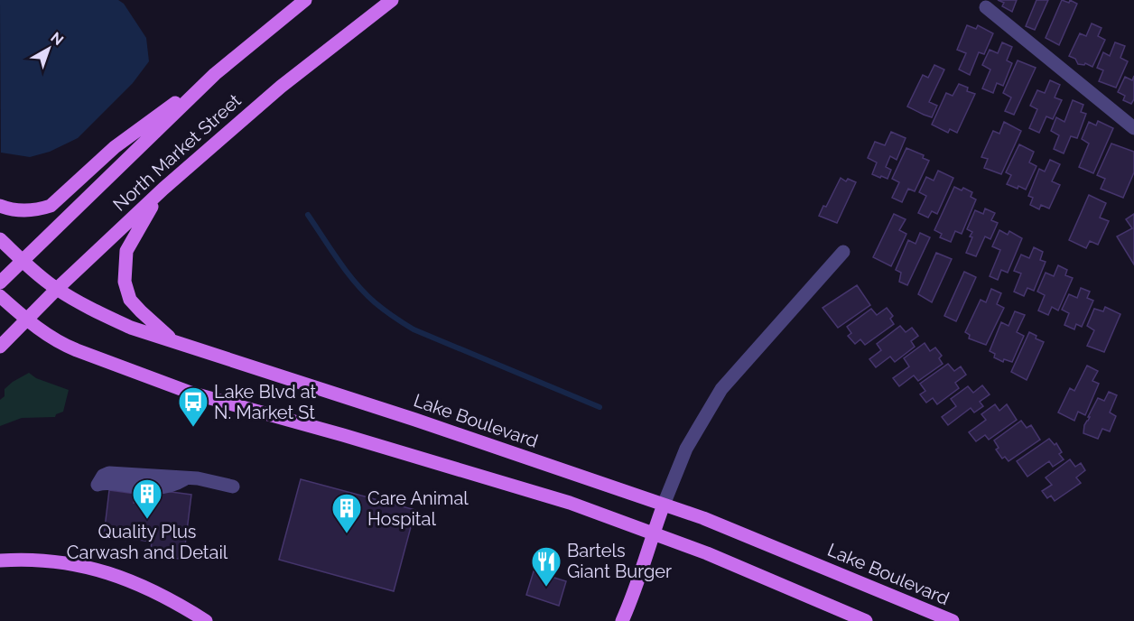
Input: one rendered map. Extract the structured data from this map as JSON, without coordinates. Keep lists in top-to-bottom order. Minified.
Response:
{"streets":{"main road":["North Market Street","Lake Boulevard"]},"crossings":[["North Market Street","Lake Boulevard"]],"places":{"bus stop":["Lake Blvd at N. Market St"],"building":["Quality Plus Carwash and Detail","Care Animal Hospital"],"restaurant":["Bartels Giant Burger"]},"north":"top right"}
